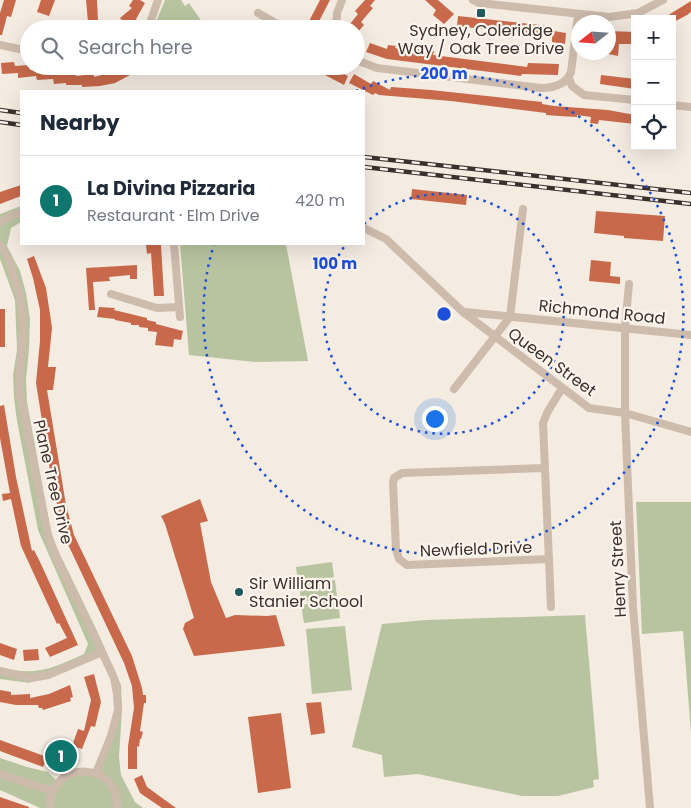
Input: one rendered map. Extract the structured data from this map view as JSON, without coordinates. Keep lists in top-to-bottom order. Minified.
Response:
{"streets":{"street":["Richmond Road","Queen Street","Plane Tree Drive","Newfield Drive","Henry Street"]},"crossings":[["Richmond Road","Queen Street"],["Richmond Road","Henry Street"],["Queen Street","Henry Street"]],"places":{"transit":["Sydney, Coleridge Way / Oak Tree Drive"],"other":["Sir William Stanier School"]},"north":"left","page":{"map_buttons":["+","−"],"search":"Search here","heading":"Nearby","list":[{"mark":"1","name":"La Divina Pizzaria","note":"Restaurant · Elm Drive","value":"420 m"}],"pins":"1"},"rings":["200 m","100 m"]}
